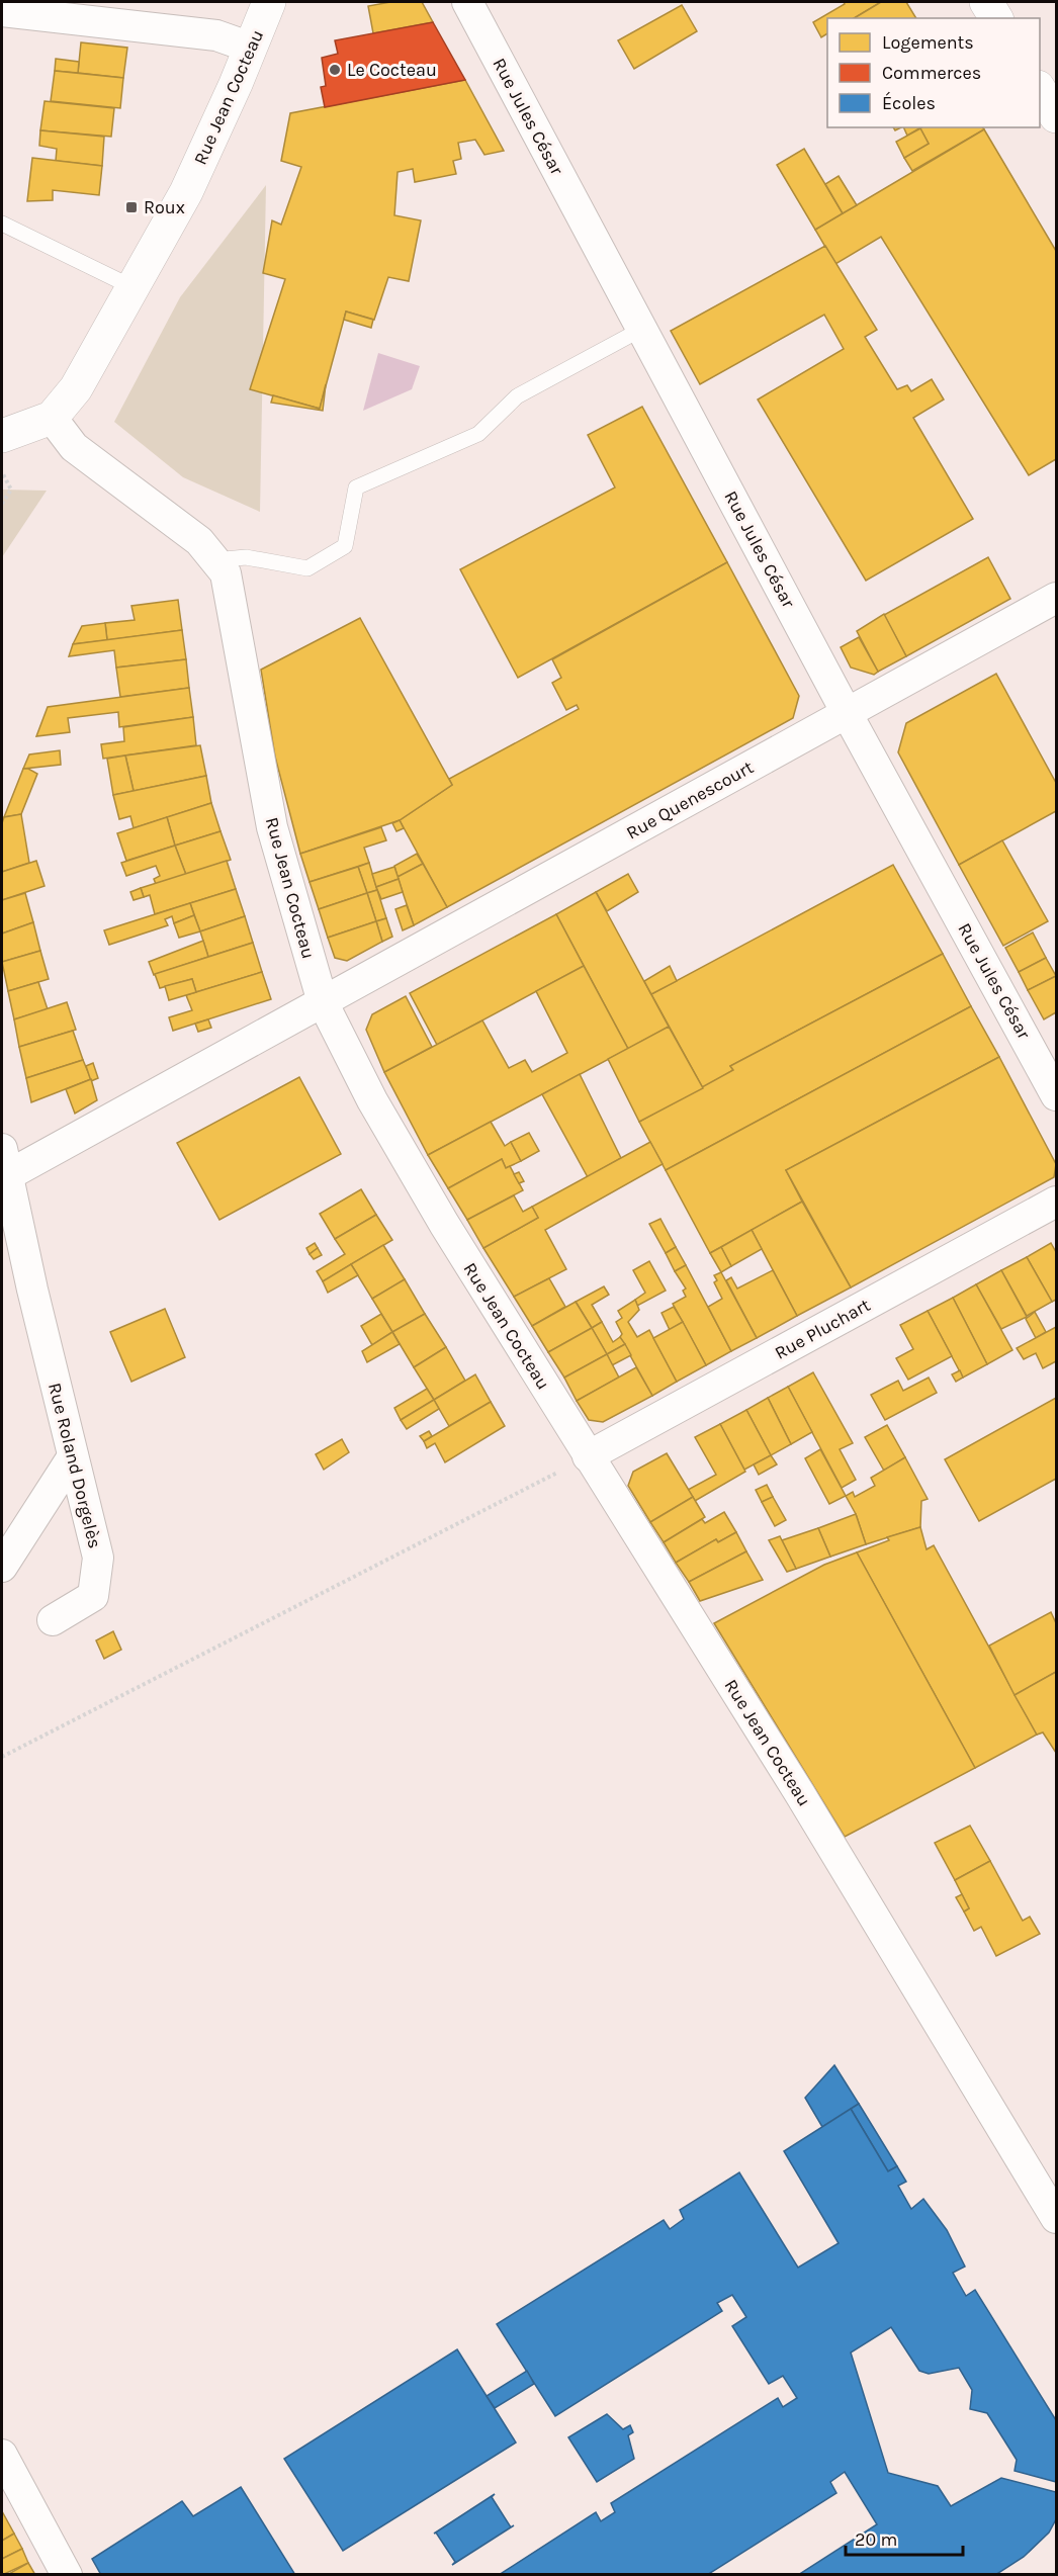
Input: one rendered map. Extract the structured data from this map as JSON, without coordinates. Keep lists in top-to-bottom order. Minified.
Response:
{"streets":{"main road":["Rue Jean Cocteau"],"street":["Rue Jules César","Rue Quenescourt","Rue Pluchart","Rue Roland Dorgelès"]},"crossings":[["Rue Jean Cocteau","Rue Quenescourt"],["Rue Jean Cocteau","Rue Pluchart"],["Rue Jean Cocteau","Rue Roland Dorgelès"],["Rue Jules César","Rue Quenescourt"],["Rue Quenescourt","Rue Roland Dorgelès"]],"places":{"other":["Le Cocteau"],"transit":["Roux"]},"legend":["Logements","Commerces","Écoles"],"scale_bar":"20 m"}
